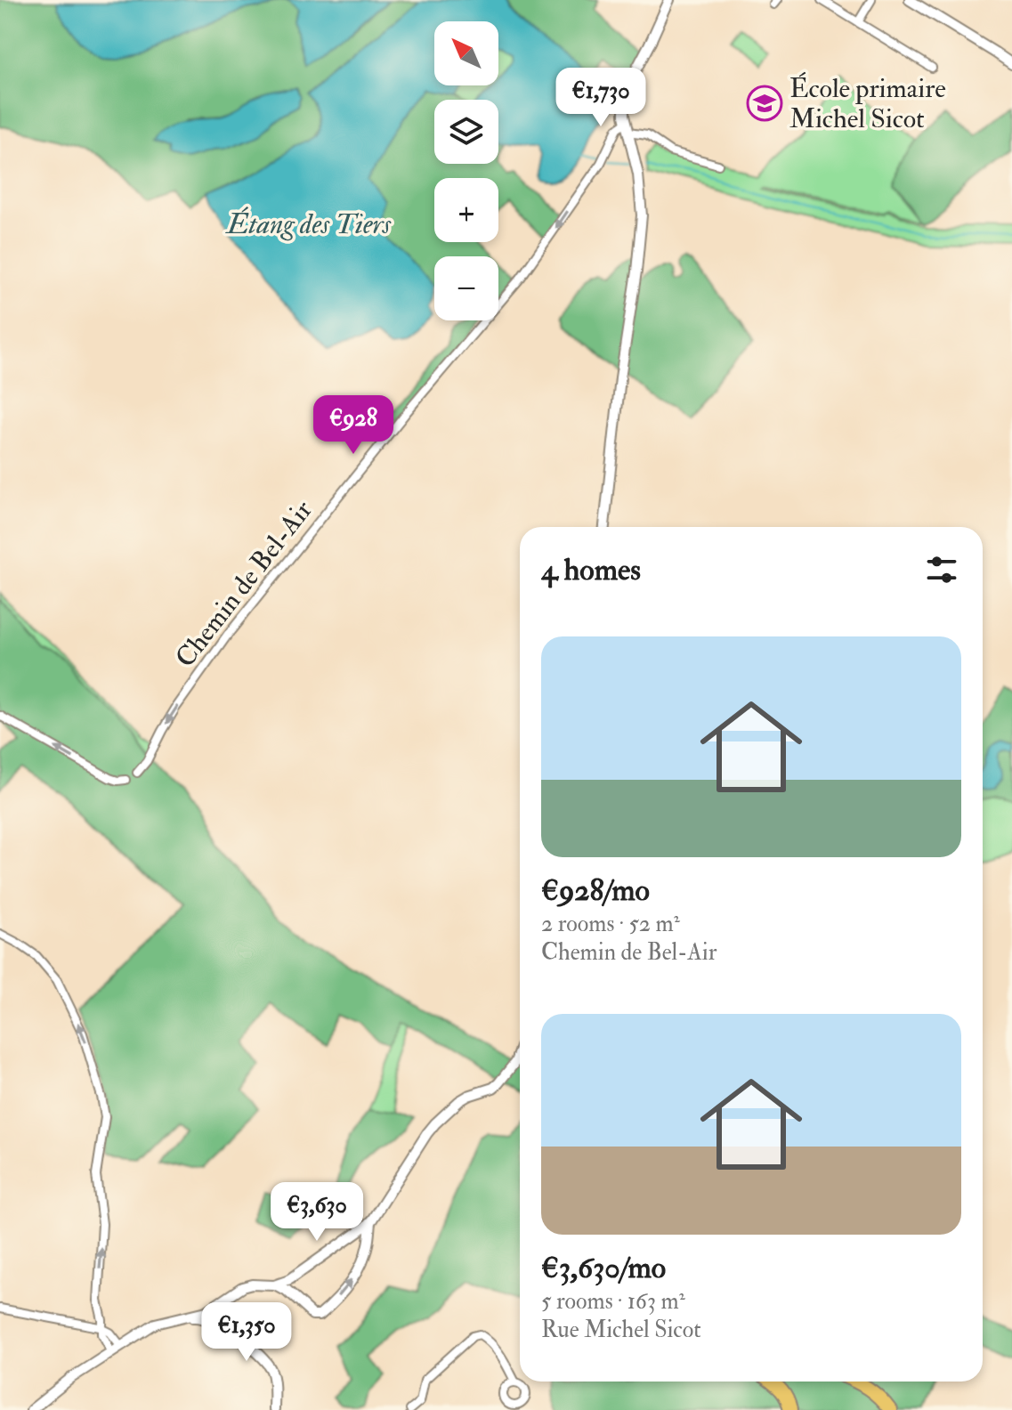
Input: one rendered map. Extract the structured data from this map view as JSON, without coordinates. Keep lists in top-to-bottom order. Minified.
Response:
{"streets":{"street":["Chemin de Bel-Air"]},"one_way":["Chemin de Bel-Air"],"water":["Étang des Tiers"],"places":{"school or university":["École primaire Michel Sicot"]},"north":"top left","page":{"map_buttons":["+","−"],"price":["€1,730","€928","€3,630","€1,350"],"heading":"4 homes","list":[{"name":"€928/mo","note":"2 rooms · 52 m² · Chemin de Bel-Air"},{"name":"€3,630/mo","note":"5 rooms · 163 m² · Rue Michel Sicot"}]}}
